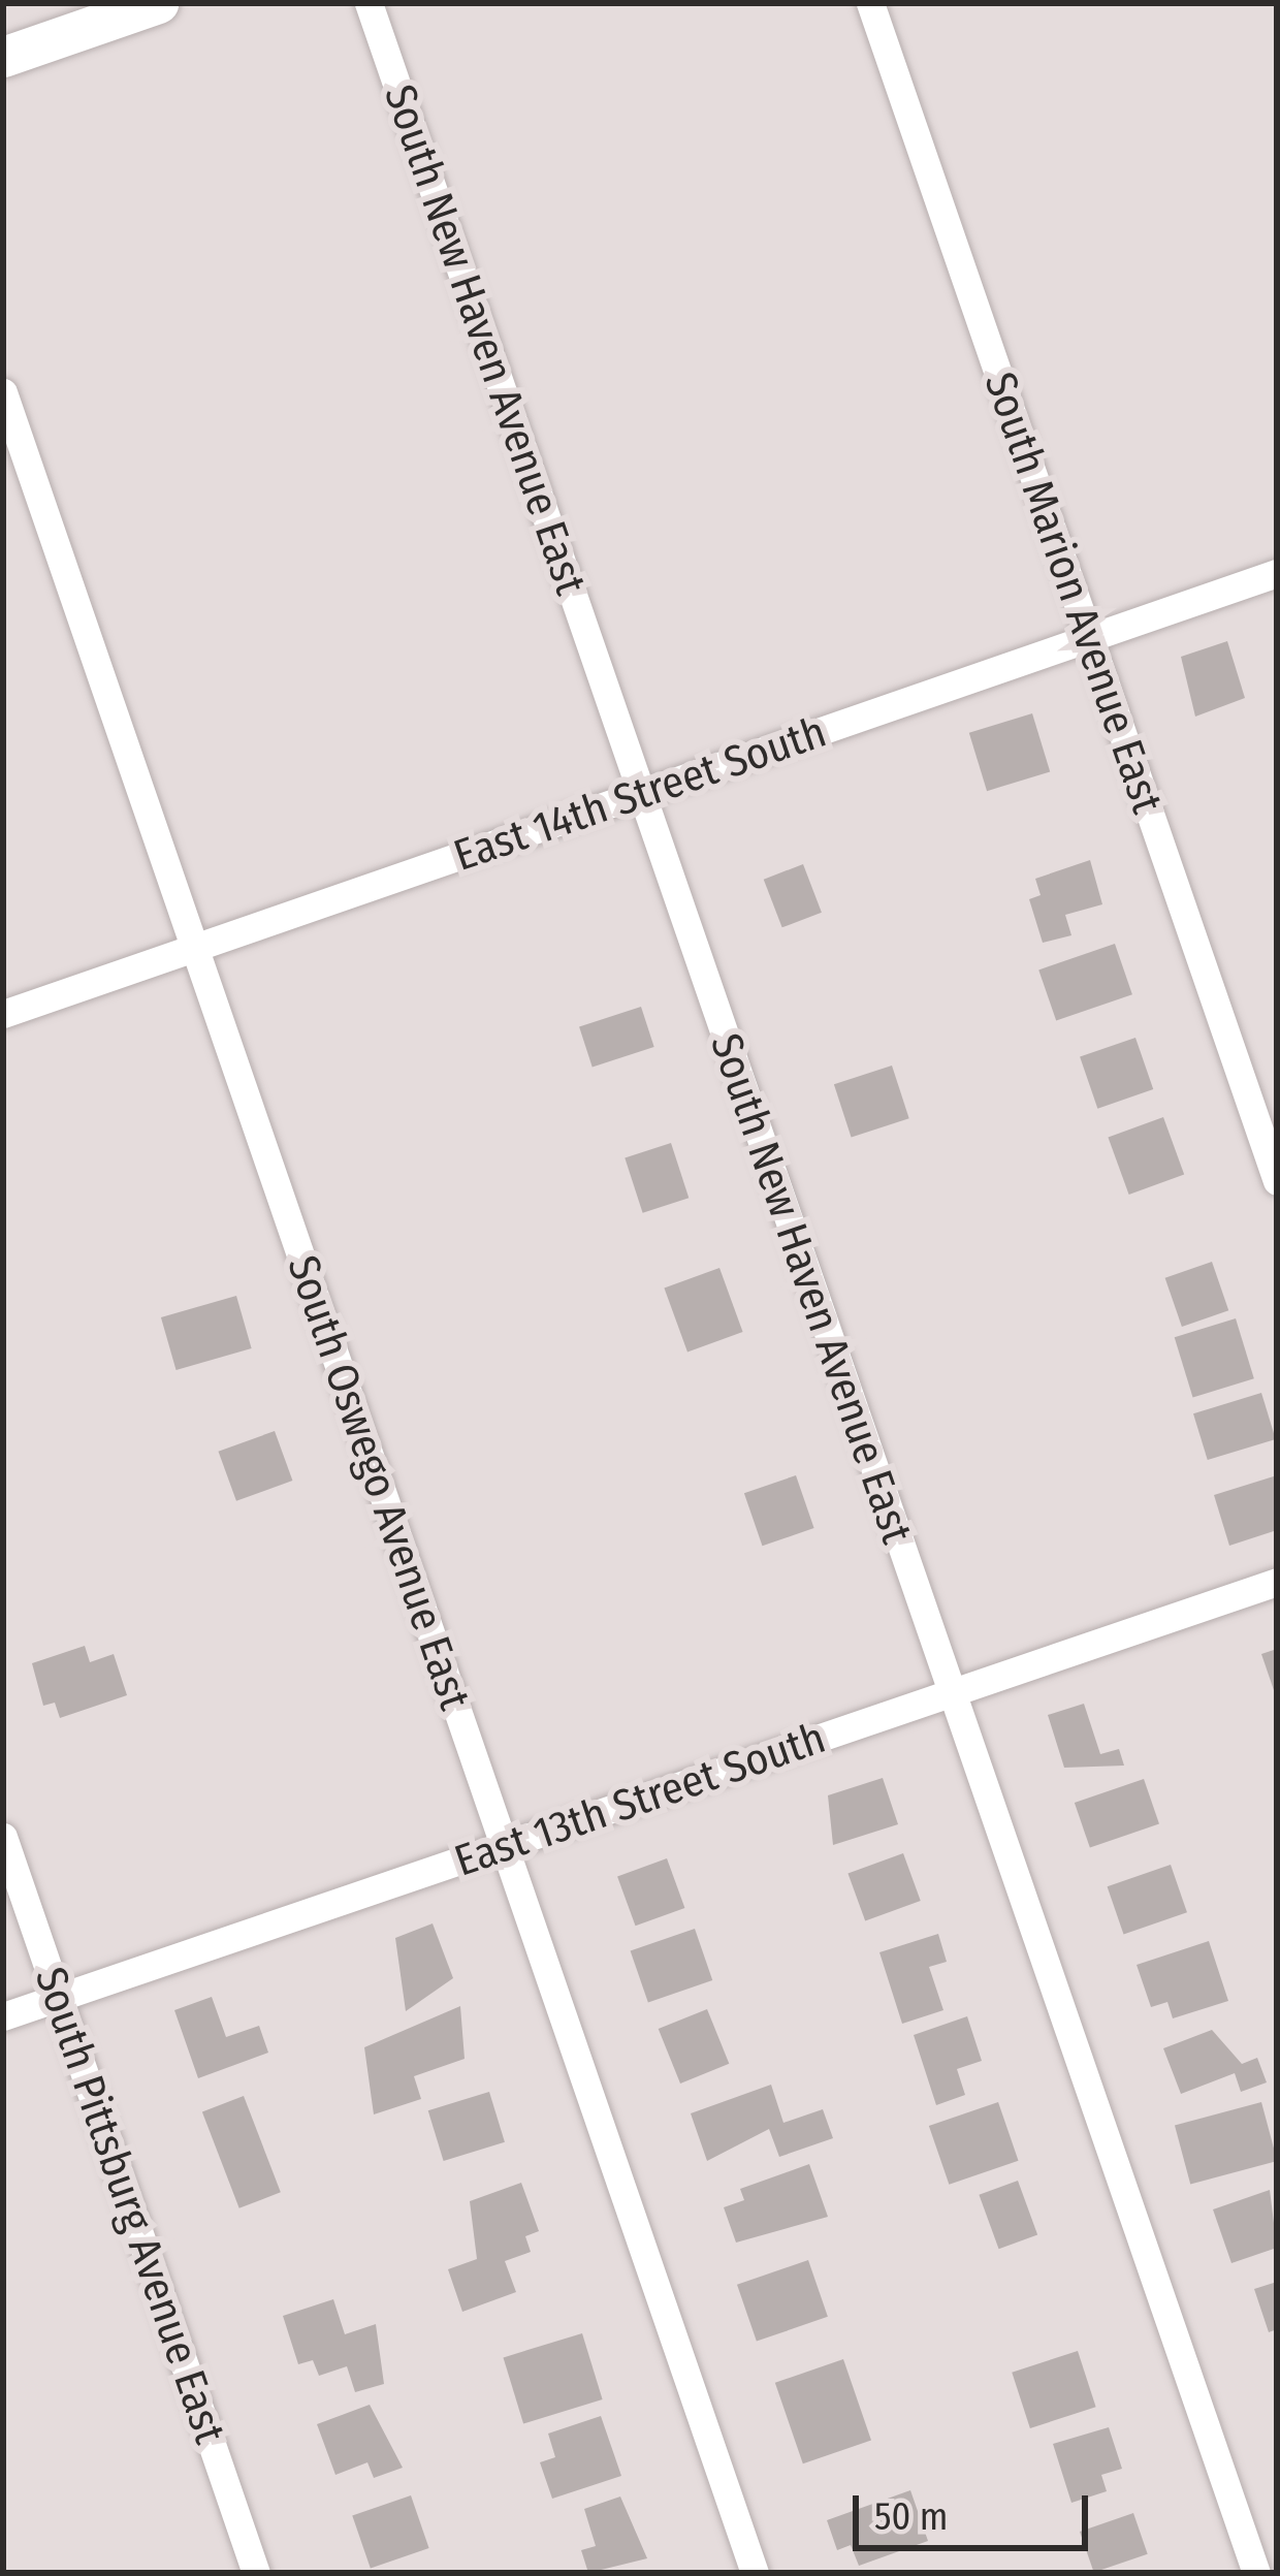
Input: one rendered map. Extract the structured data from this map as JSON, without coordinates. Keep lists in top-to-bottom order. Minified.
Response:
{"streets":{"street":["South New Haven Avenue East","South Marion Avenue East","East 14th Street South","South Oswego Avenue East","East 13th Street South","South Pittsburg Avenue East"]},"crossings":[["South New Haven Avenue East","East 14th Street South"],["South New Haven Avenue East","East 13th Street South"],["South Marion Avenue East","East 14th Street South"],["East 14th Street South","South Oswego Avenue East"],["South Oswego Avenue East","East 13th Street South"],["East 13th Street South","South Pittsburg Avenue East"]],"scale_bar":"50 m"}
